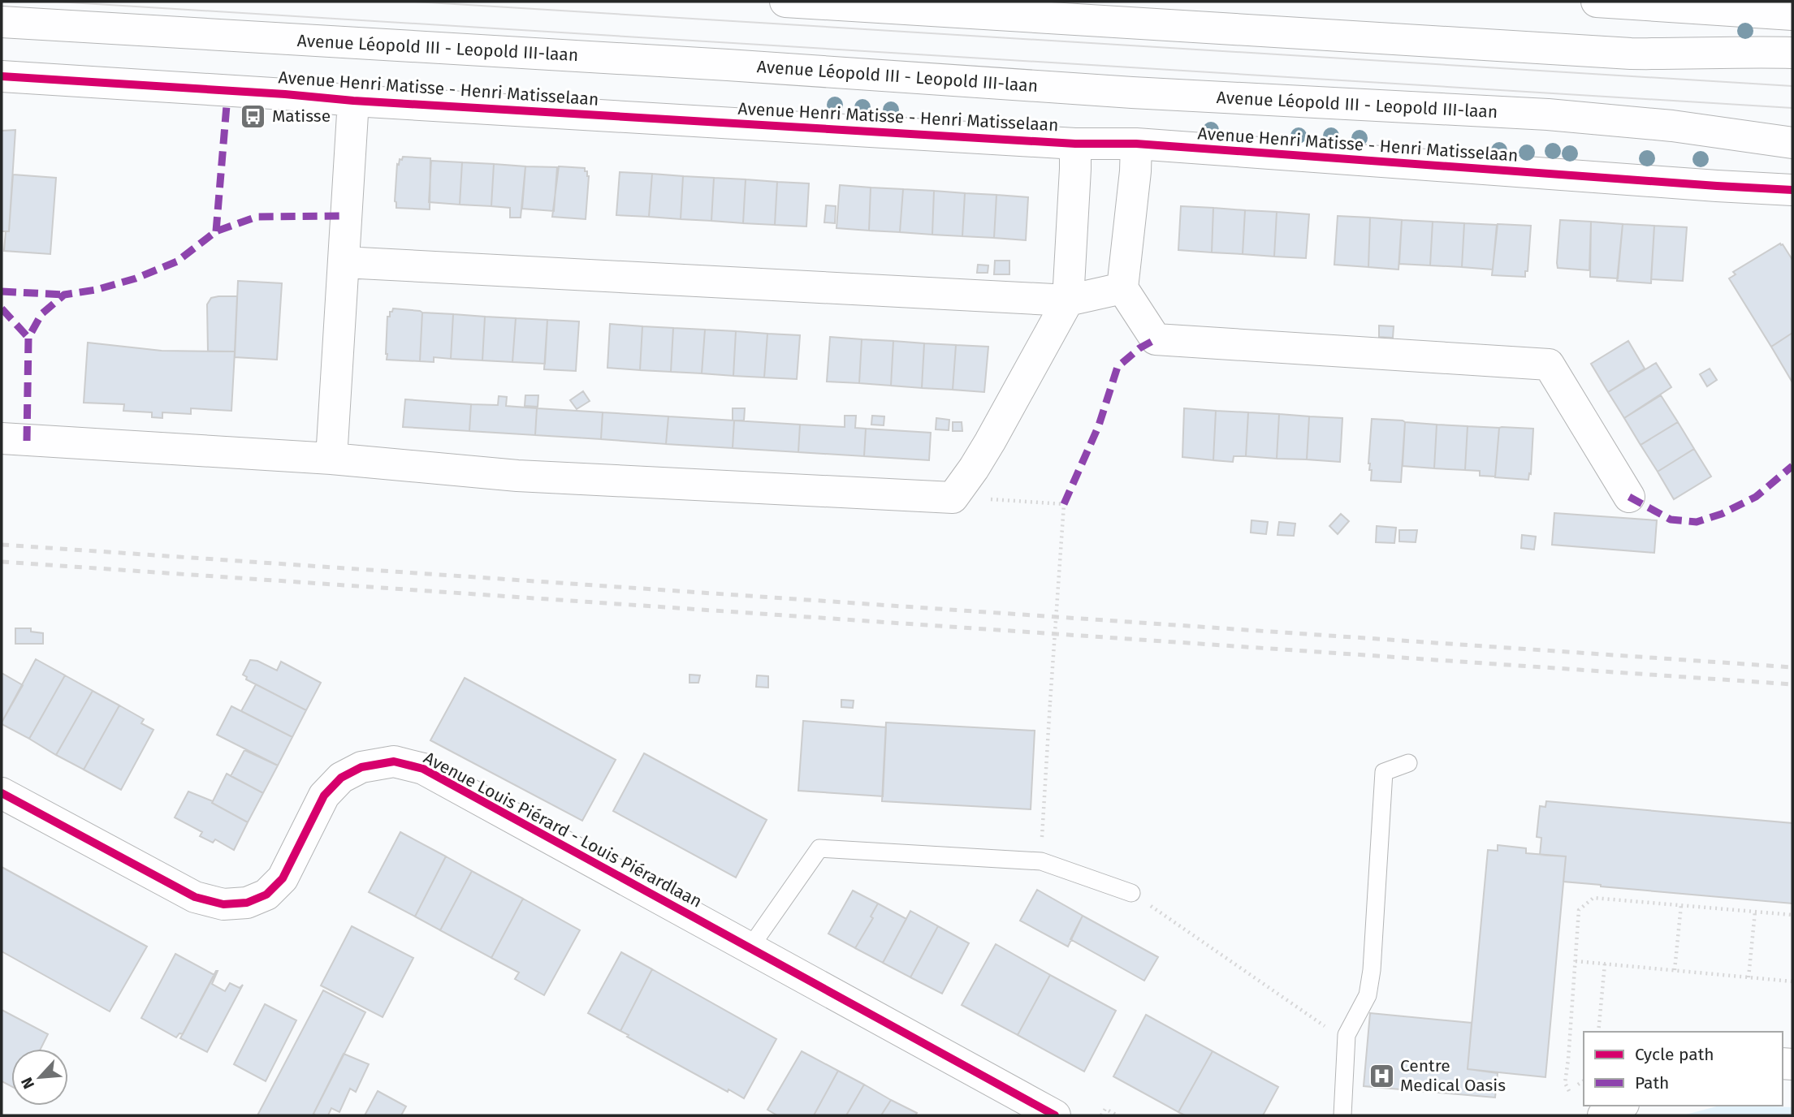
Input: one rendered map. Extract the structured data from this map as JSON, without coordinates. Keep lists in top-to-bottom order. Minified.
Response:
{"streets":{"street":["Avenue Léopold III - Leopold III-laan","Avenue Henri Matisse - Henri Matisselaan","Avenue Louis Piérard - Louis Piérardlaan"]},"places":{"bus stop":["Matisse"],"hospital":["Centre Medical Oasis"]},"legend":["Cycle path","Path"],"north":"bottom left"}
